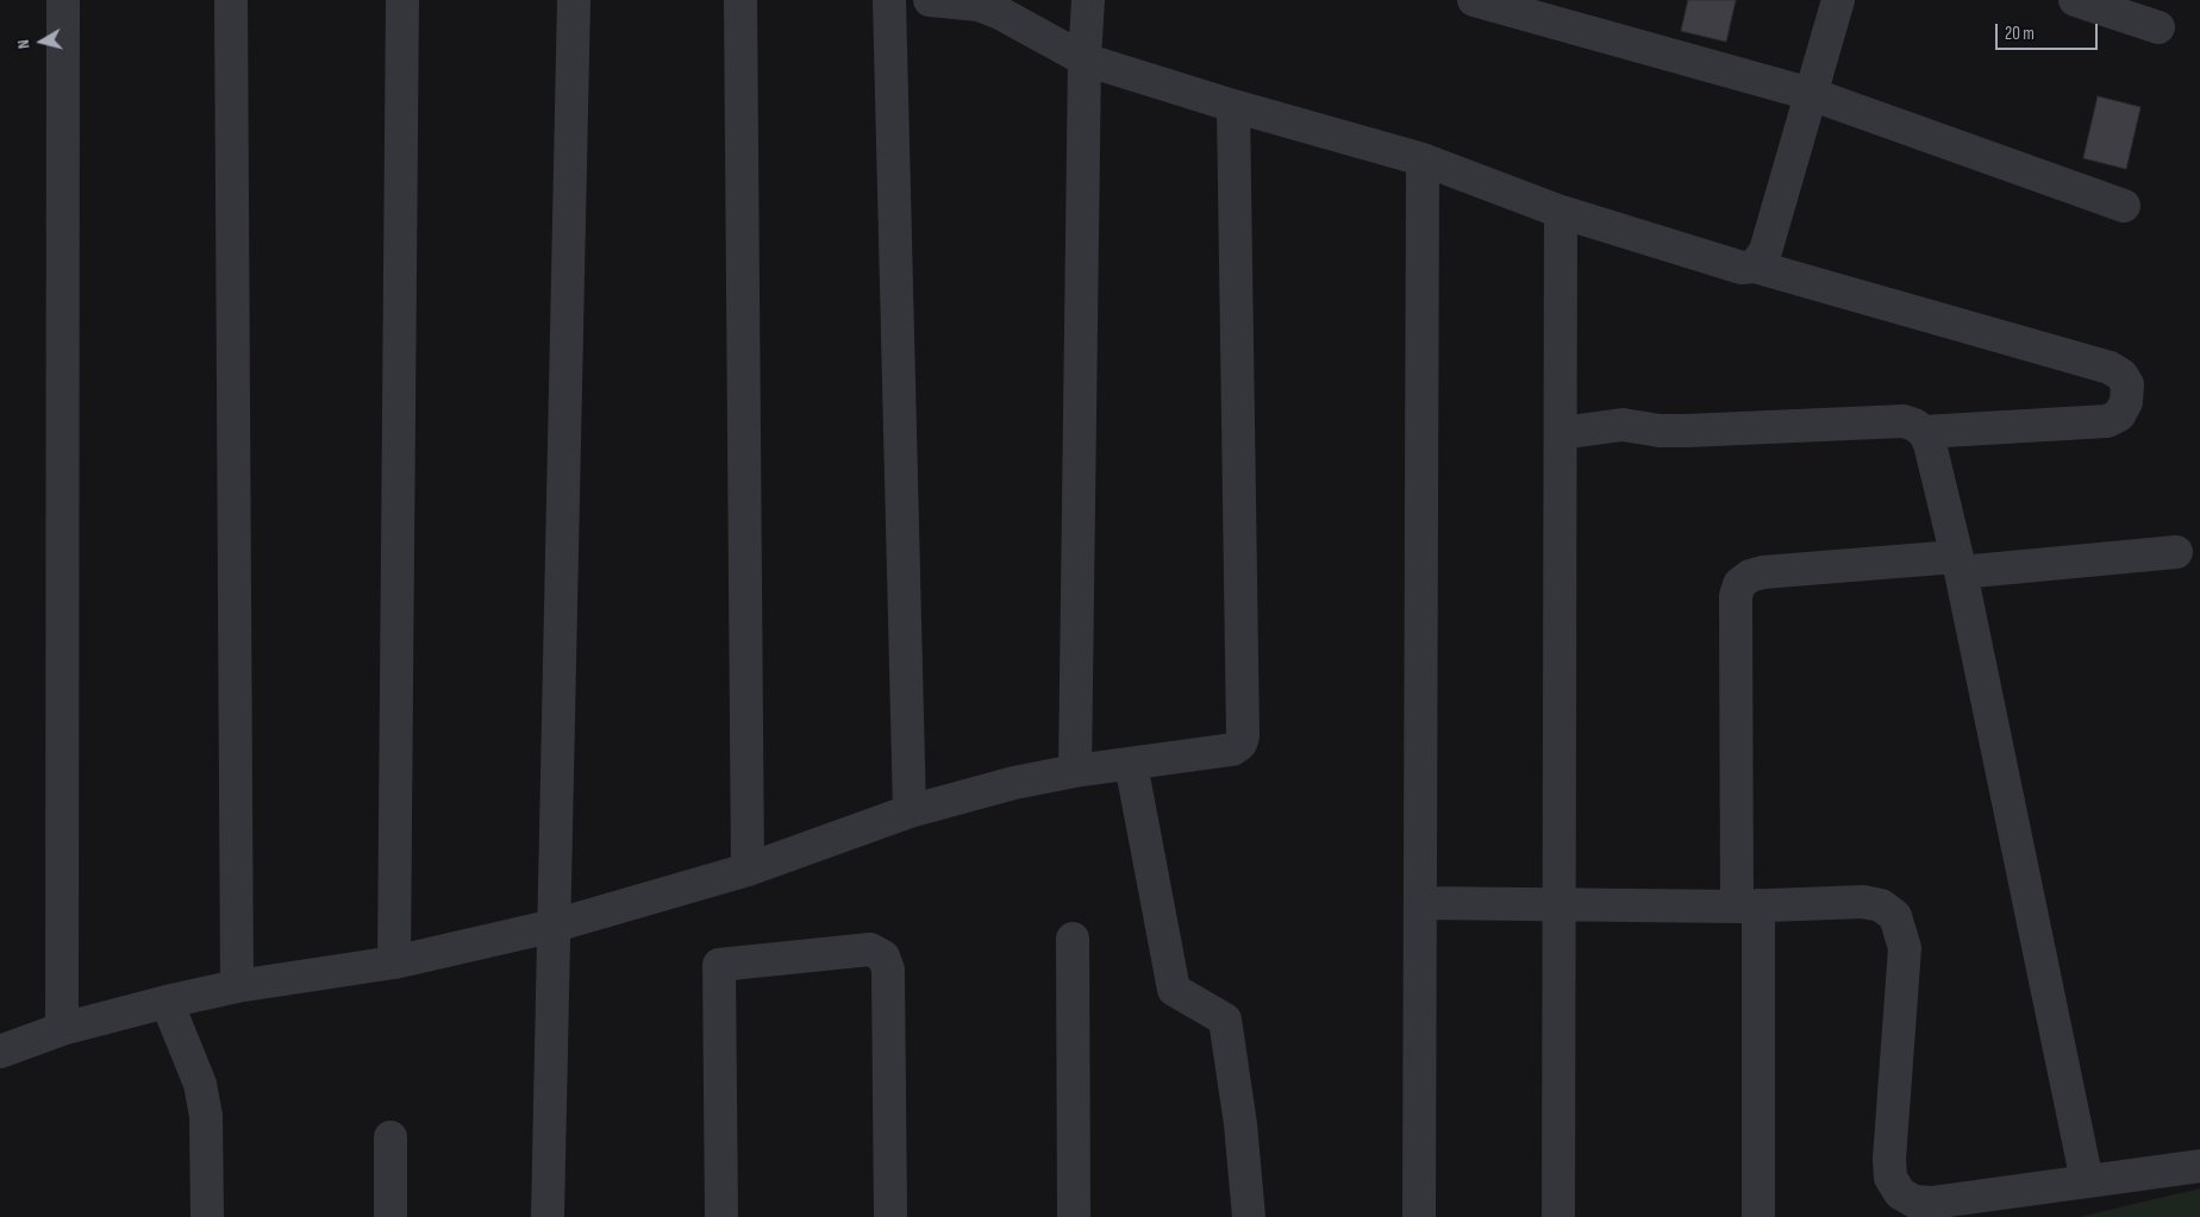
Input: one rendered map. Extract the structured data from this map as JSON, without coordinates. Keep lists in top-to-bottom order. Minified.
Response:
{"scale_bar":"20 m","north":"left"}
